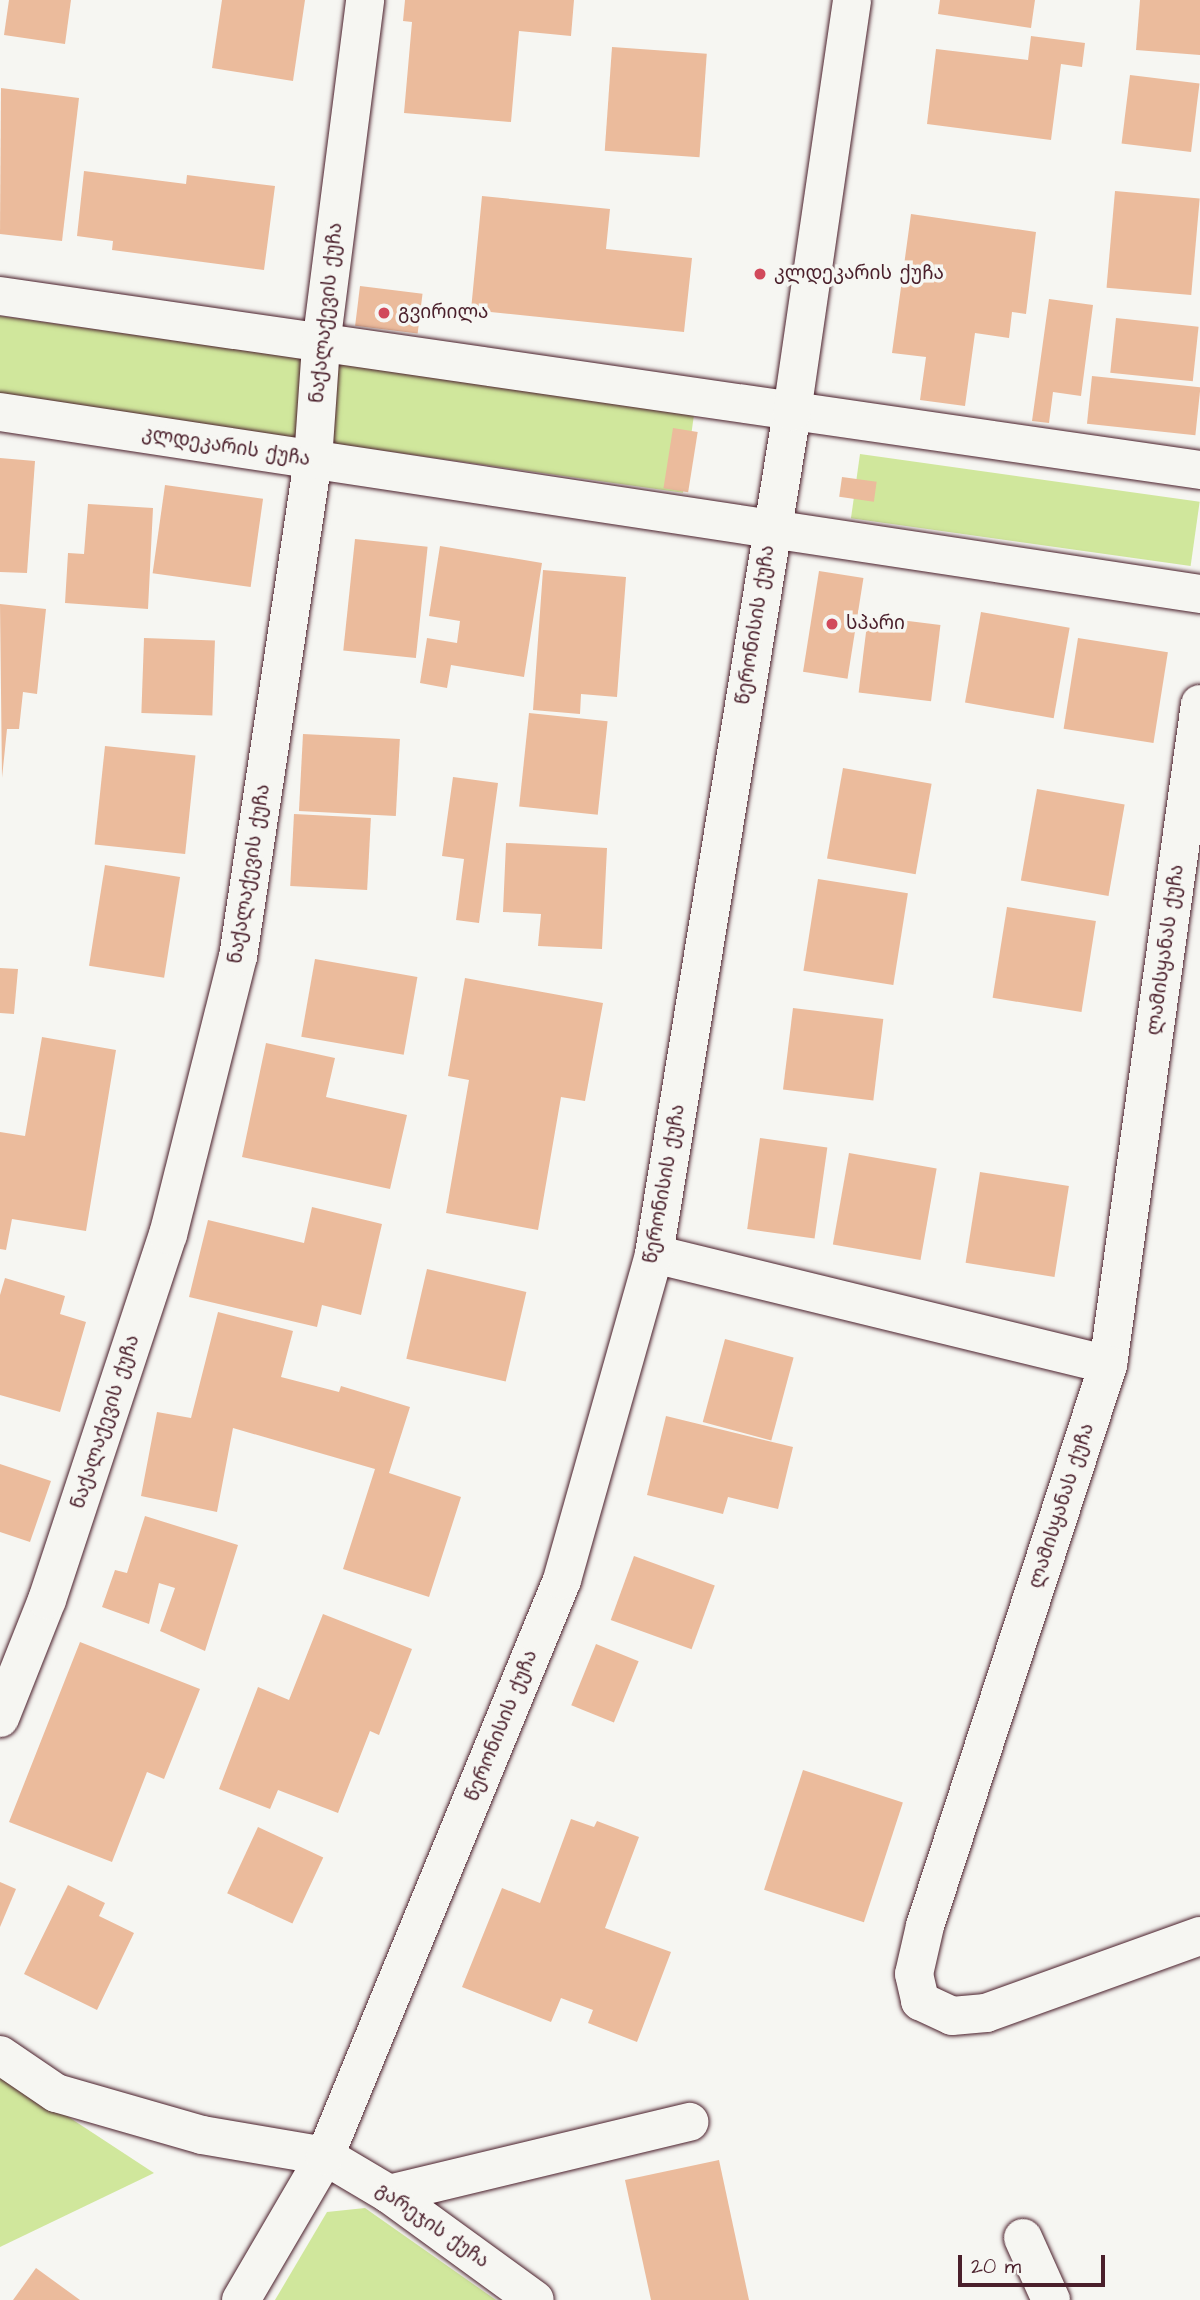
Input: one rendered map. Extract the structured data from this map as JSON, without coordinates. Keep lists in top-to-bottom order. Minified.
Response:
{"streets":{"street":["ნაქალაქევის ქუჩა","კლდეკარის ქუჩა","წერონისის ქუჩა","ლამისყანას ქუჩა","გარეჯის ქუჩა"]},"crossings":[["ნაქალაქევის ქუჩა","კლდეკარის ქუჩა"],["კლდეკარის ქუჩა","წერონისის ქუჩა"],["წერონისის ქუჩა","გარეჯის ქუჩა"]],"places":["კლდეკარის ქუჩა","გვირილა","სპარი"],"scale_bar":"20 m"}
